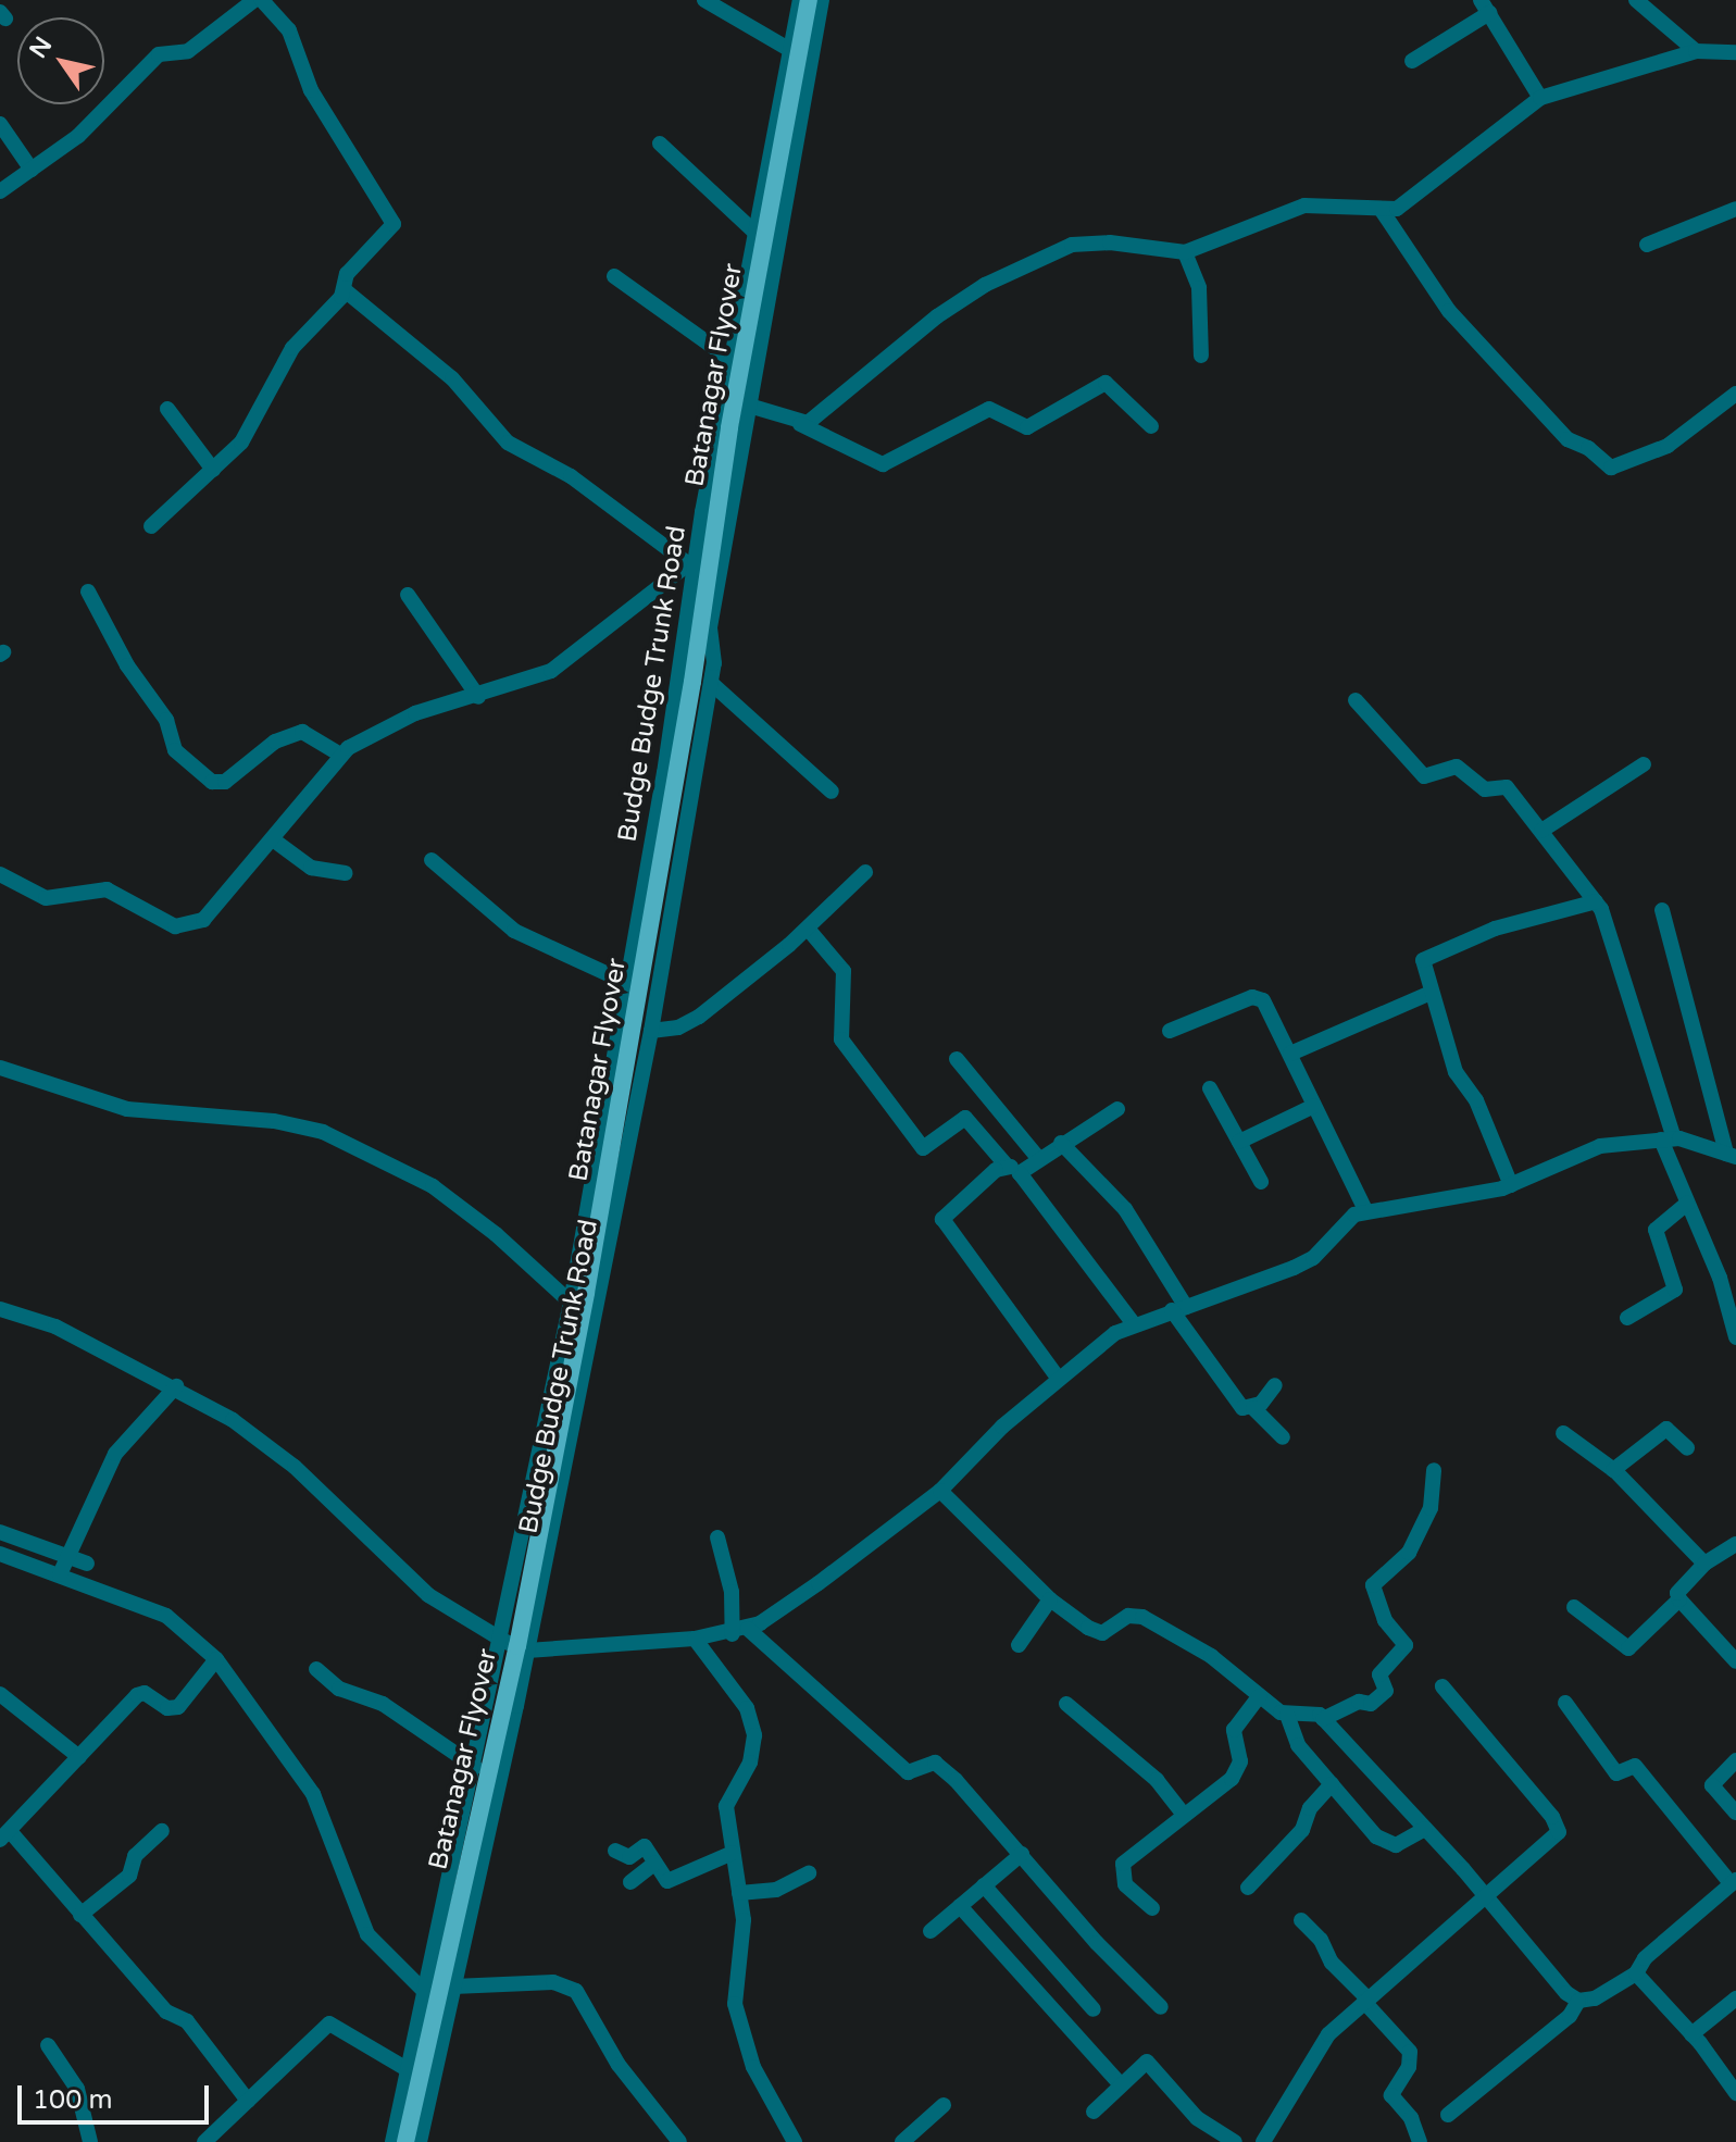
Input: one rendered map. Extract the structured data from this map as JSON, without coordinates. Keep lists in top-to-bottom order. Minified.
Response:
{"streets":{"main road":["Batanagar Flyover"],"street":["Budge Budge Trunk Road"]},"scale_bar":"100 m","north":"top left"}
